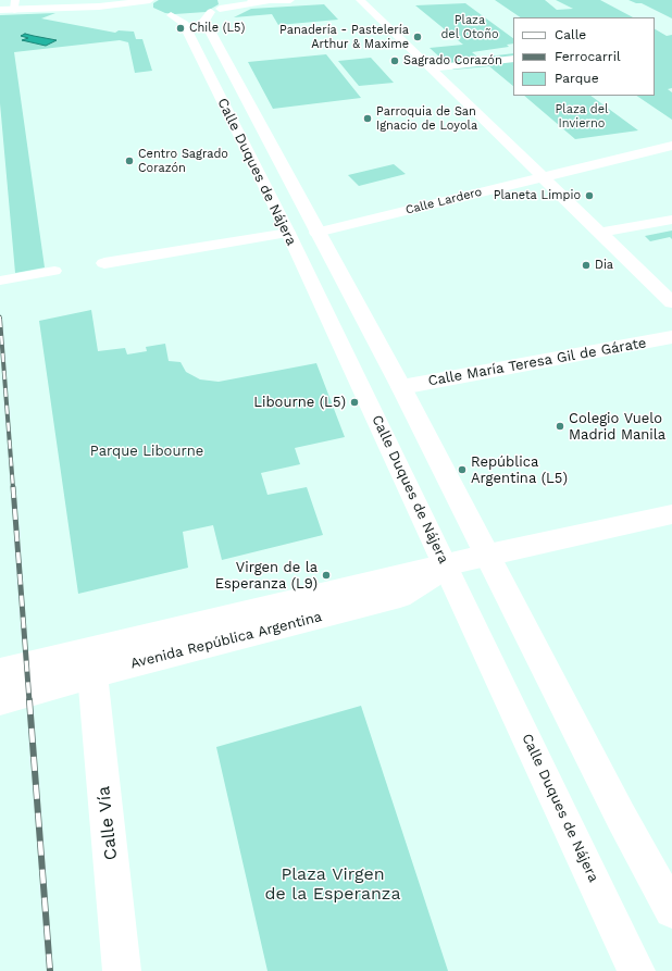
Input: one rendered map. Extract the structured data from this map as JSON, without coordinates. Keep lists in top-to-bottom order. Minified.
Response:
{"streets":{"main road":["Calle Duques de Nájera","Calle Lardero","Calle María Teresa Gil de Gárate","Avenida República Argentina","Calle Vía"]},"crossings":[["Calle Duques de Nájera","Calle Lardero"],["Calle Duques de Nájera","Calle María Teresa Gil de Gárate"],["Calle Duques de Nájera","Avenida República Argentina"],["Avenida República Argentina","Calle Vía"]],"parks":["Plaza del Otoño","Plaza del Invierno","Parque Libourne","Plaza Virgen de la Esperanza"],"places":["Chile (L5)","Panadería - Pastelería Arthur & Maxime","Sagrado Corazón","Parroquia de San Ignacio de Loyola","Centro Sagrado Corazón","Planeta Limpio","Dia","Libourne (L5)","Colegio Vuelo Madrid Manila","República Argentina (L5)","Virgen de la Esperanza (L9)"],"legend":["Calle","Ferrocarril","Parque"]}
